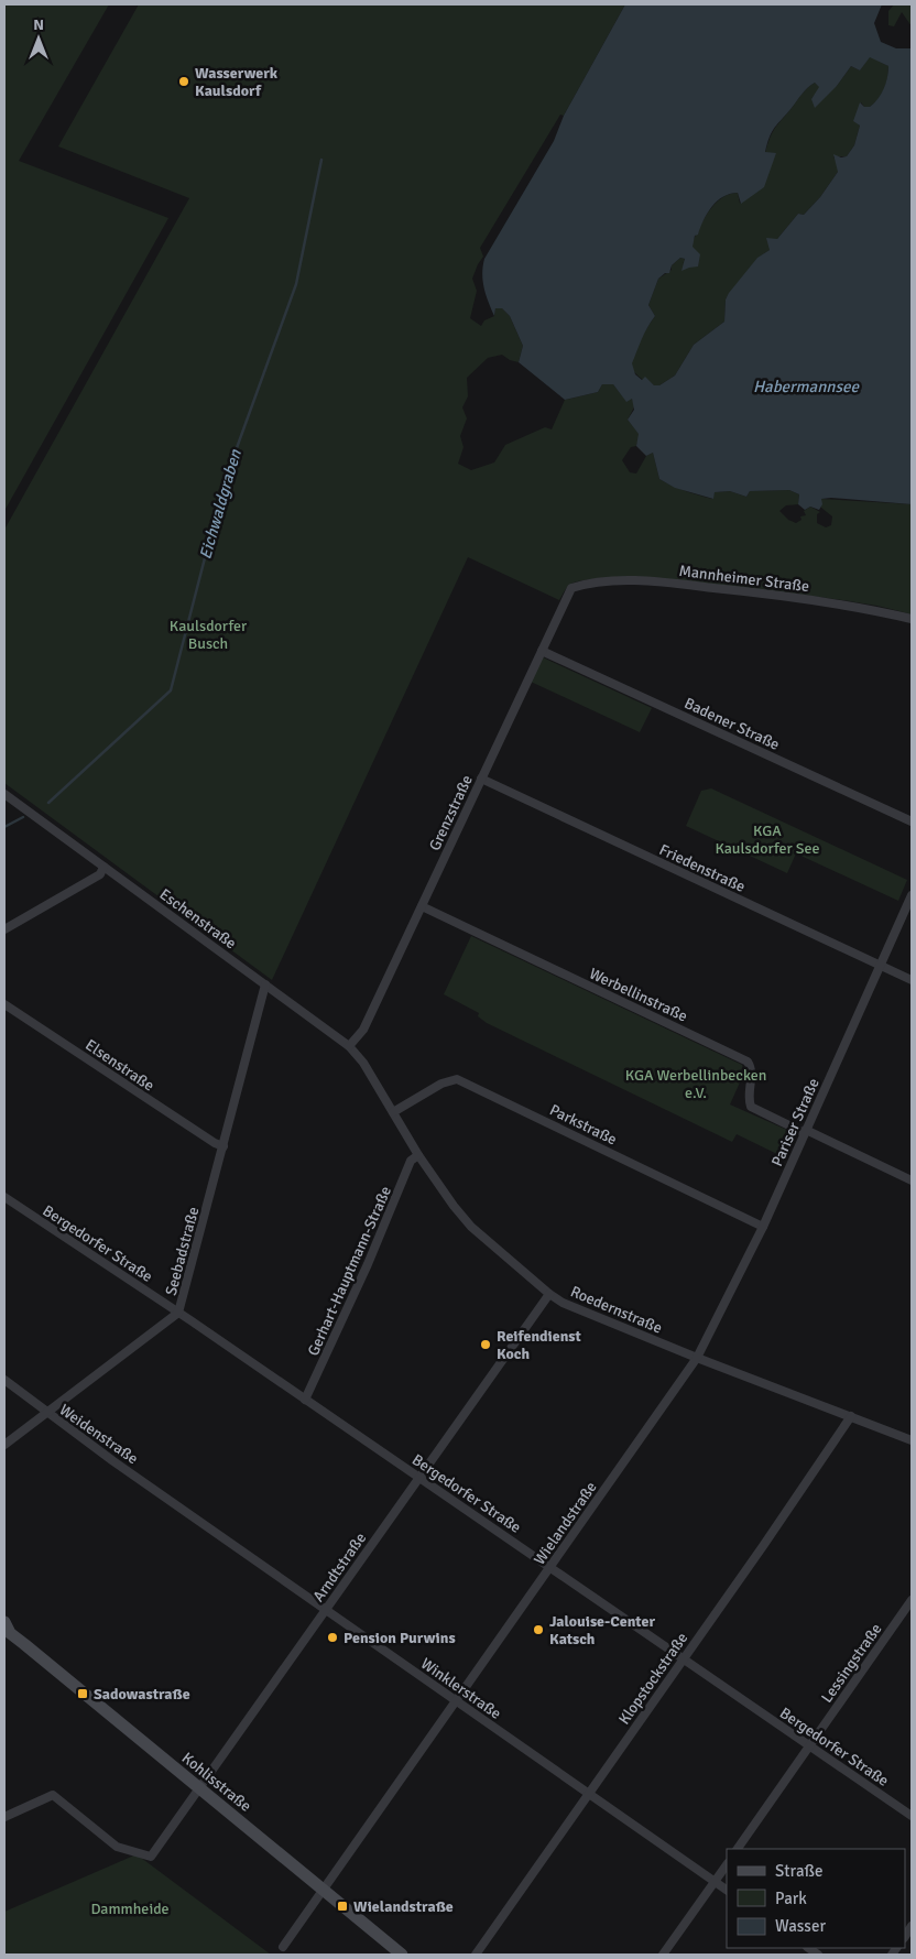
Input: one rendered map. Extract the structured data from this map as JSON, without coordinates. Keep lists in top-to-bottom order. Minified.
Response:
{"streets":{"street":["Mannheimer Straße","Badener Straße","Grenzstraße","Friedenstraße","Eschenstraße","Werbellinstraße","Elsenstraße","Pariser Straße","Parkstraße","Bergedorfer Straße","Seebadstraße","Gerhart-Hauptmann-Straße","Roedernstraße","Weidenstraße","Wielandstraße","Arndtstraße","Lessingstraße","Klopstockstraße","Winklerstraße","Kohlisstraße"]},"crossings":[["Mannheimer Straße","Grenzstraße"],["Badener Straße","Grenzstraße"],["Grenzstraße","Friedenstraße"],["Grenzstraße","Eschenstraße"],["Grenzstraße","Werbellinstraße"],["Friedenstraße","Pariser Straße"],["Eschenstraße","Seebadstraße"],["Eschenstraße","Roedernstraße"],["Werbellinstraße","Pariser Straße"],["Elsenstraße","Seebadstraße"],["Pariser Straße","Parkstraße"],["Pariser Straße","Roedernstraße"],["Pariser Straße","Wielandstraße"],["Parkstraße","Roedernstraße"],["Bergedorfer Straße","Seebadstraße"],["Bergedorfer Straße","Gerhart-Hauptmann-Straße"],["Bergedorfer Straße","Wielandstraße"],["Bergedorfer Straße","Arndtstraße"],["Bergedorfer Straße","Lessingstraße"],["Bergedorfer Straße","Klopstockstraße"],["Seebadstraße","Weidenstraße"],["Gerhart-Hauptmann-Straße","Roedernstraße"],["Roedernstraße","Wielandstraße"],["Roedernstraße","Arndtstraße"],["Roedernstraße","Klopstockstraße"],["Weidenstraße","Winklerstraße"],["Wielandstraße","Winklerstraße"],["Wielandstraße","Kohlisstraße"],["Arndtstraße","Winklerstraße"],["Arndtstraße","Kohlisstraße"],["Klopstockstraße","Winklerstraße"]],"water":["Habermannsee","Eichwaldgraben"],"parks":["Kaulsdorfer Busch","KGA Kaulsdorfer See","KGA Werbellinbecken e.V.","Dammheide"],"places":{"other":["Wasserwerk Kaulsdorf","Reifendienst Koch","Jalouise-Center Katsch","Pension Purwins"],"transit":["Sadowastraße","Wielandstraße"]},"legend":["Straße","Park","Wasser"],"north":"top"}
